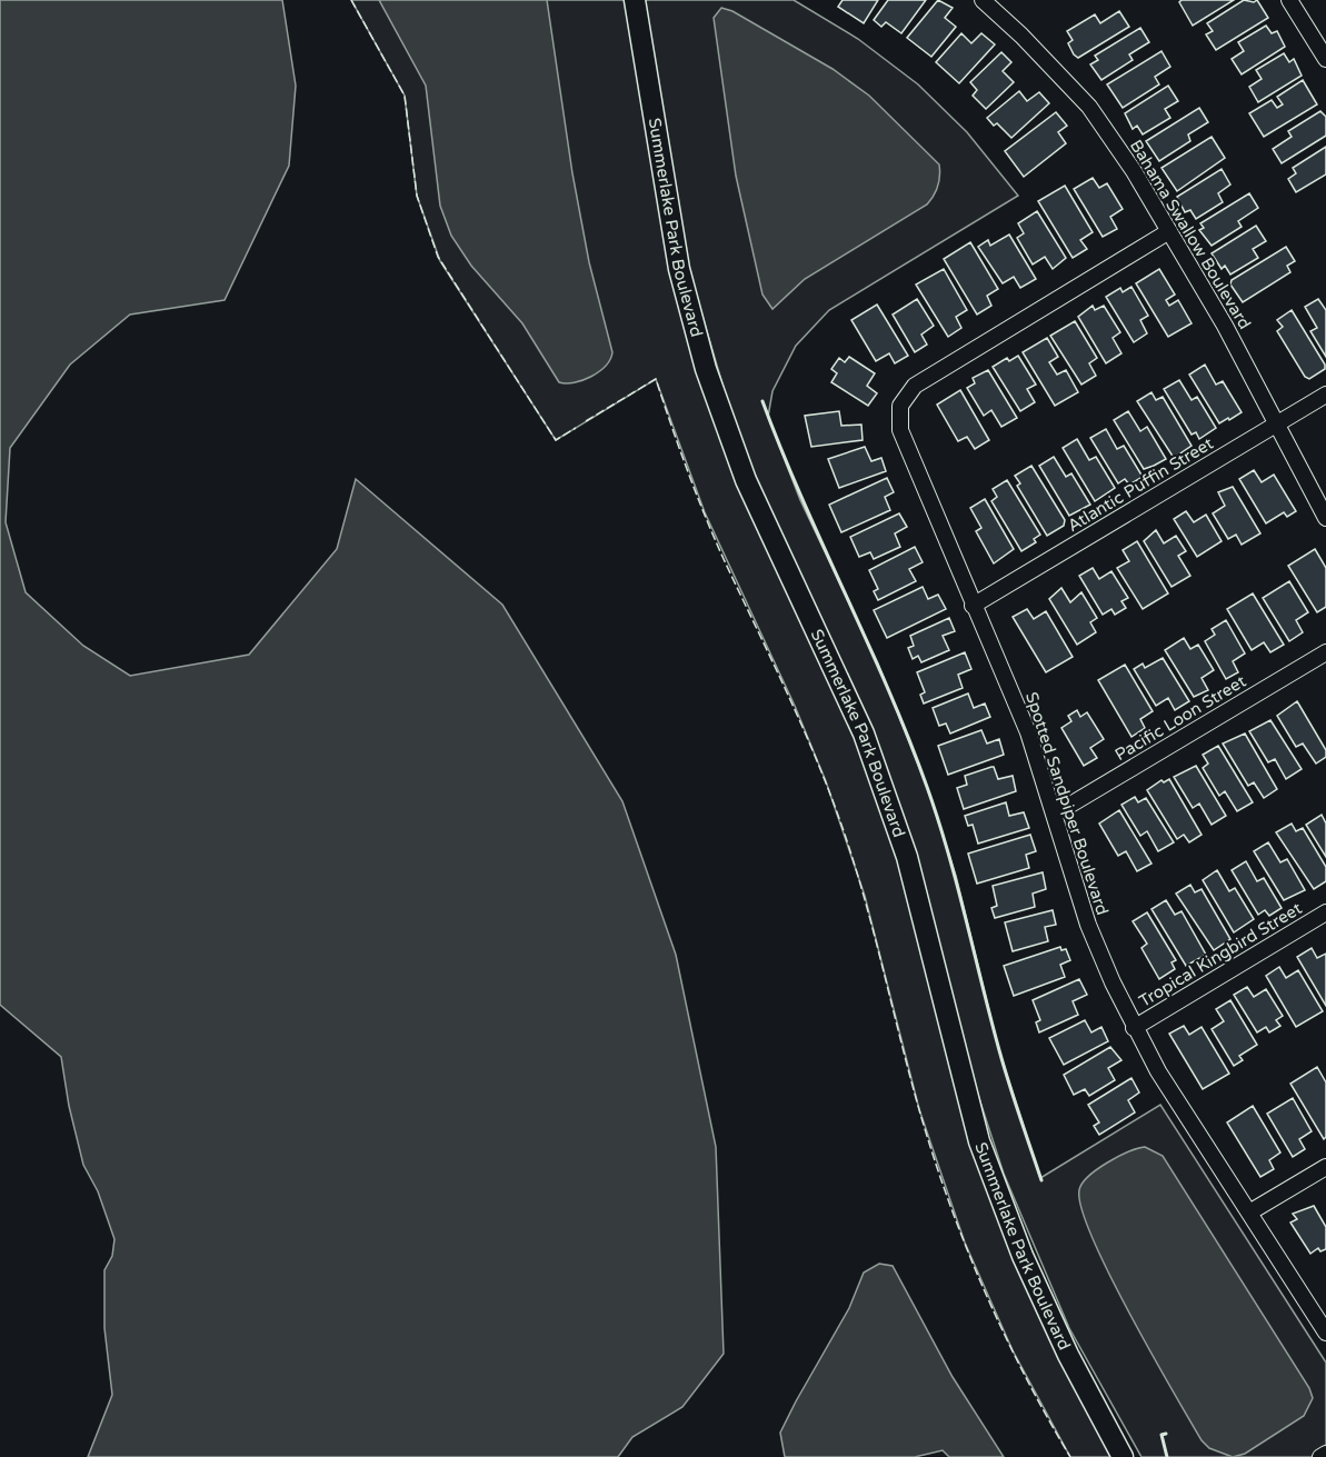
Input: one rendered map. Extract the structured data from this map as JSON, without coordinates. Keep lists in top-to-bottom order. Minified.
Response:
{"streets":{"main road":["Summerlake Park Boulevard"],"street":["Bahama Swallow Boulevard","Atlantic Puffin Street","Pacific Loon Street","Spotted Sandpiper Boulevard","Tropical Kingbird Street"]},"crossings":[["Bahama Swallow Boulevard","Atlantic Puffin Street"],["Bahama Swallow Boulevard","Spotted Sandpiper Boulevard"],["Atlantic Puffin Street","Spotted Sandpiper Boulevard"],["Pacific Loon Street","Spotted Sandpiper Boulevard"],["Spotted Sandpiper Boulevard","Tropical Kingbird Street"]]}
